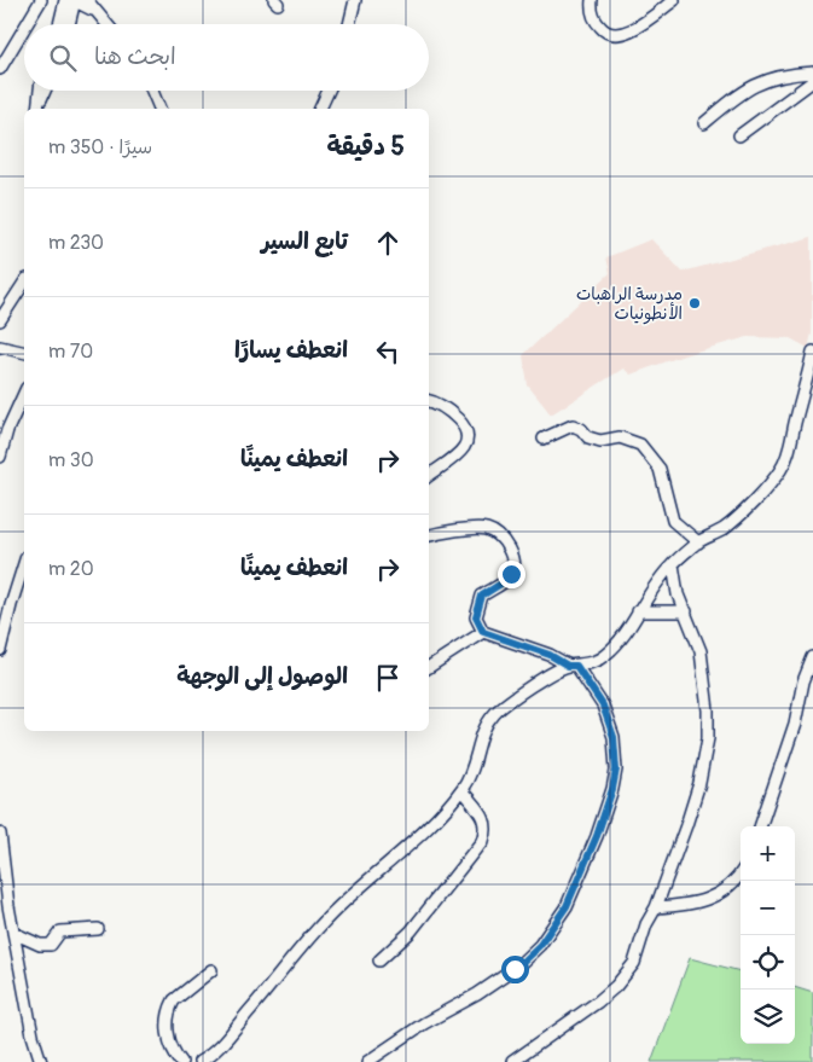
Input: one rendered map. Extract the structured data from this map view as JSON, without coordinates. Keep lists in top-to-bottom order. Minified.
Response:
{"places":["مدرسة الراهبات الأنطونيات"],"page":{"search":"ابحث هنا","heading":["5 دقيقة","سيرًا · 350 m"],"list":[["تابع السير","230 m"],["انعطف يسارًا","70 m"],["انعطف يمينًا","30 m"],["انعطف يمينًا","20 m"],"الوصول إلى الوجهة"],"map_buttons":["+","−"]}}
